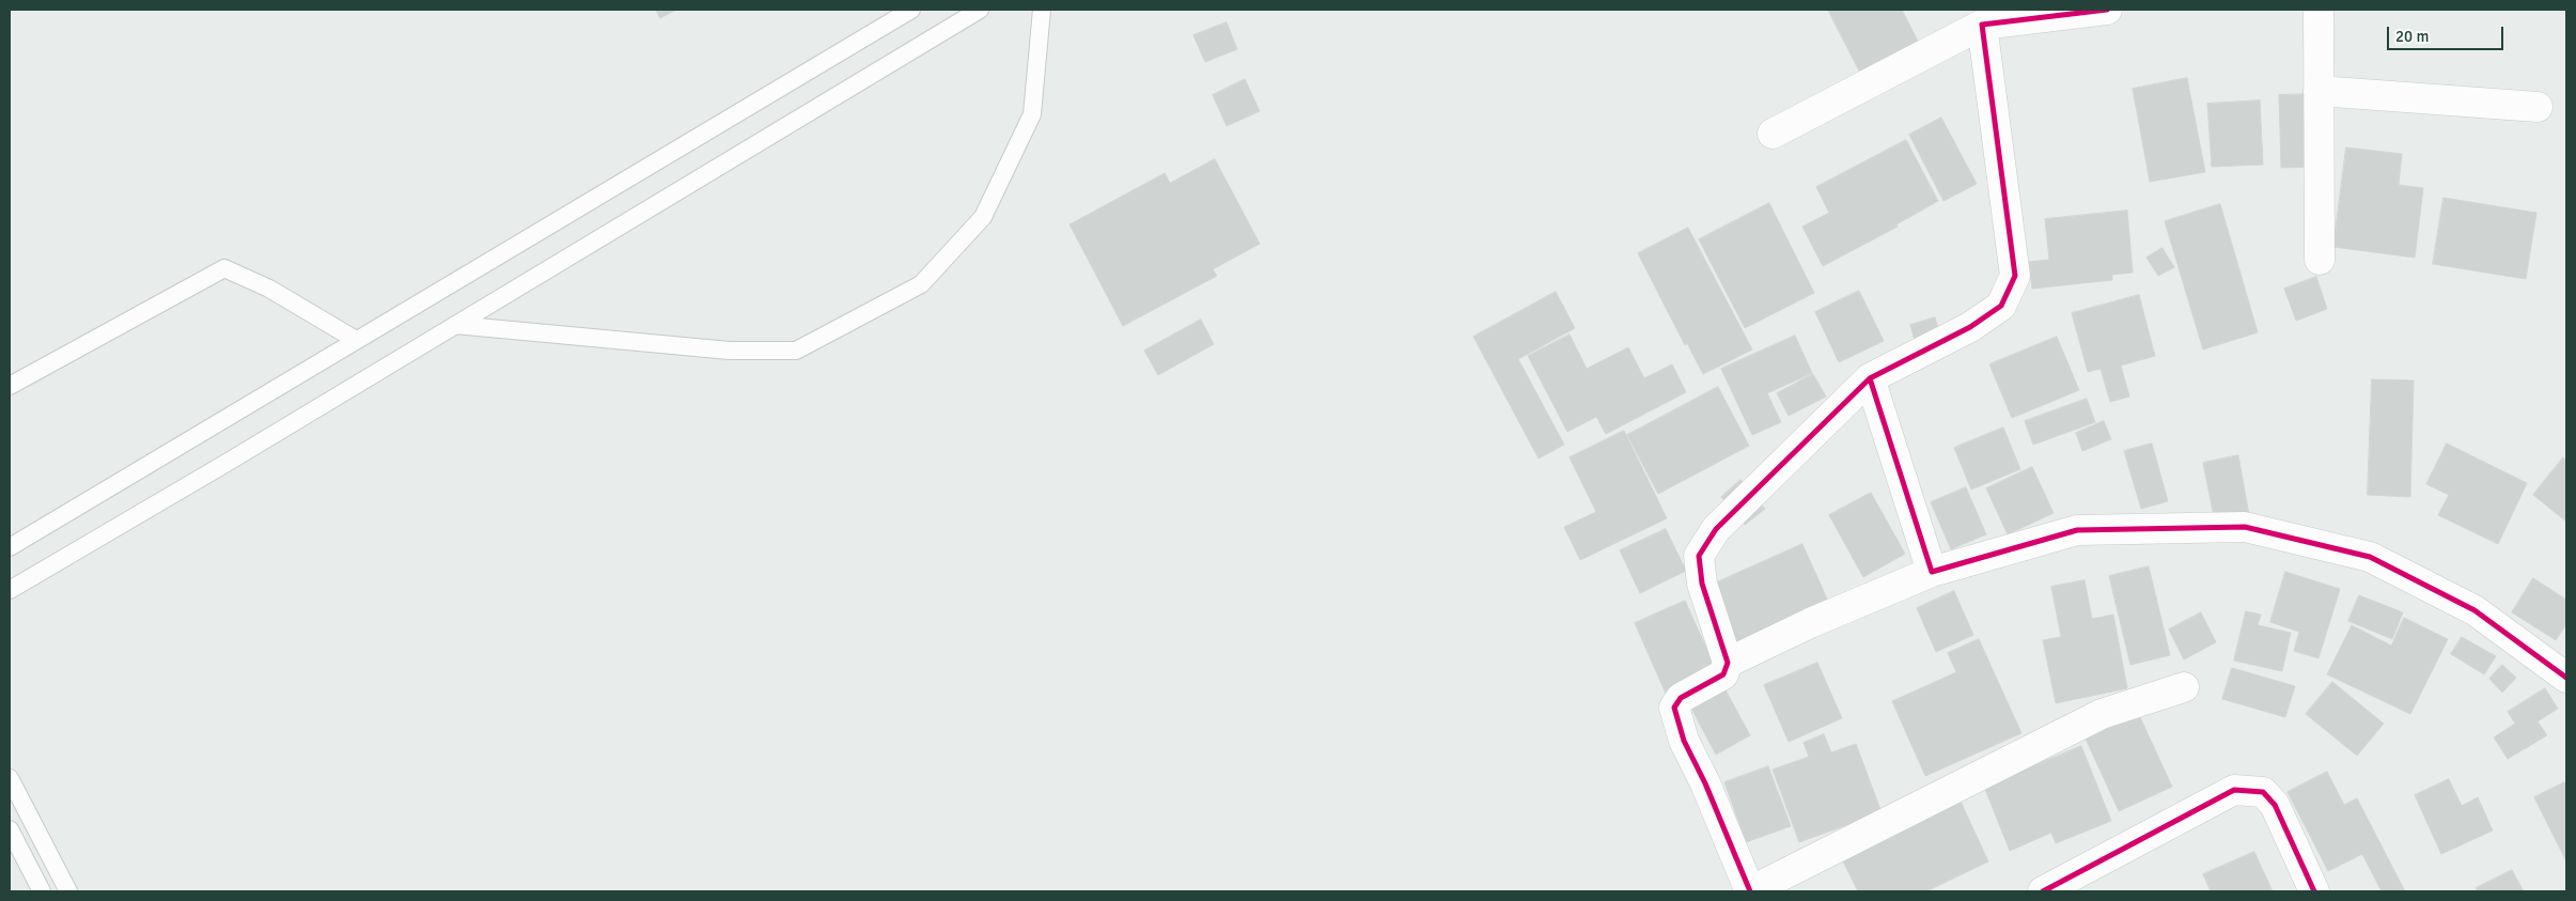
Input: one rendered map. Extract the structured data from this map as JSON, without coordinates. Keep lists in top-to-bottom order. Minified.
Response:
{"scale_bar":"20 m"}
